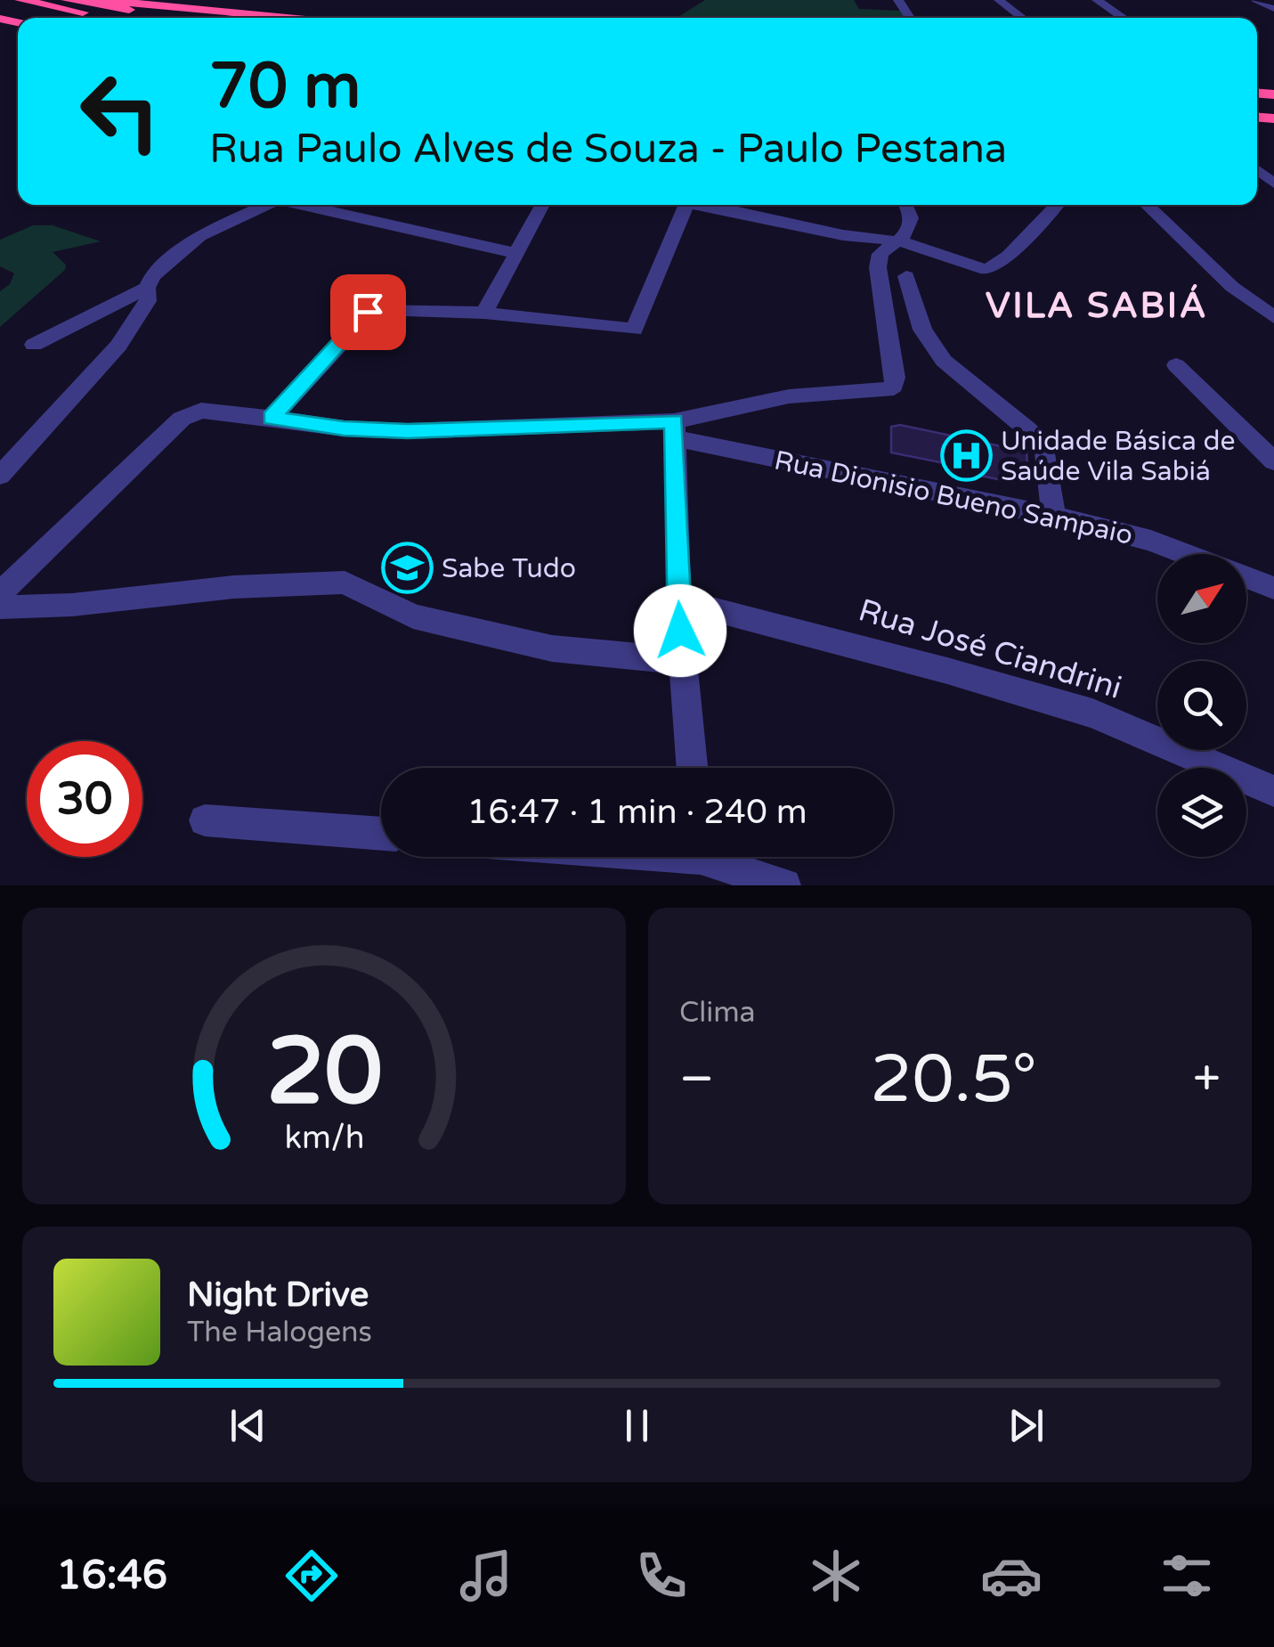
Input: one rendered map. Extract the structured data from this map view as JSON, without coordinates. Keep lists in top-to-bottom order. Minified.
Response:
{"streets":{"street":["Rua Dionisio Bueno Sampaio","Rua José Ciandrini"]},"districts":["VILA SABIÁ"],"places":{"hospital":["Unidade Básica de Saúde Vila Sabiá"],"school or university":["Sabe Tudo"]},"north":"top right","page":{"turn":["70 m","Rua Paulo Alves de Souza - Paulo Pestana"],"limit":"30","trip":"16:47 · 1 min · 240 m","tile":"Clima","heat":["−","20.5°","+"],"song":["Night Drive","The Halogens"],"tabs":"16:46","gauge":["20","km/h"]}}
